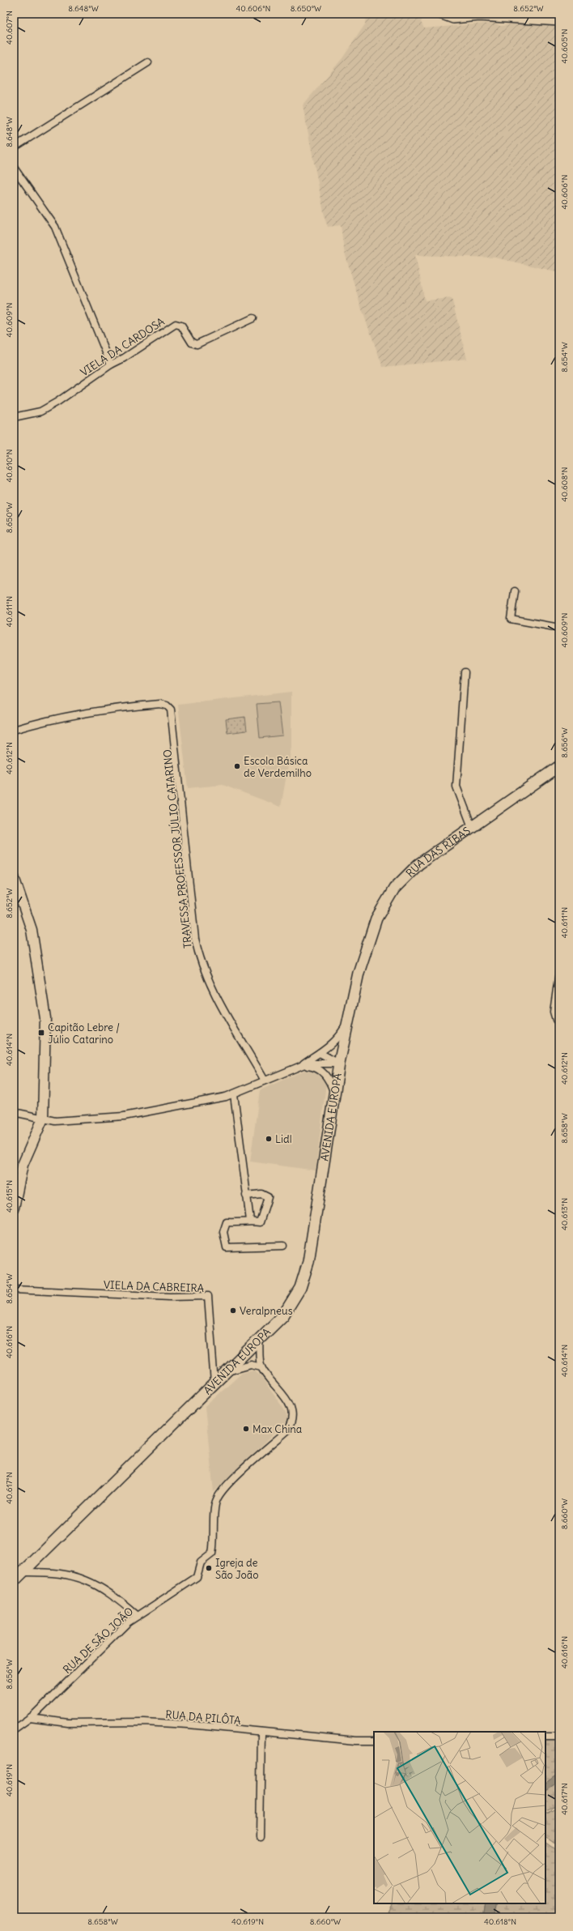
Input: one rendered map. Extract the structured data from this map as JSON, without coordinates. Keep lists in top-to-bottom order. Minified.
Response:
{"streets":{"main road":["RUA DAS RIBAS","AVENIDA EUROPA"],"street":["VIELA DA CARDOSA","TRAVESSA PROFESSOR JÚLIO CATARINO","VIELA DA CABREIRA","RUA DE SÃO JOÃO","RUA DA PILÔTA"]},"crossings":[["RUA DAS RIBAS","AVENIDA EUROPA"],["AVENIDA EUROPA","VIELA DA CABREIRA"],["RUA DE SÃO JOÃO","RUA DA PILÔTA"]],"places":{"other":["Escola Básica de Verdemilho","Lidl","Veralpneus","Max China","Igreja de São João"],"transit":["Capitão Lebre / Júlio Catarino"]},"coordinates":["8.648°W","40.606°N","8.650°W","8.652°W","40.607°N","40.605°N","40.609°N","8.654°W","40.610°N","40.608°N","40.611°N","8.656°W","40.612°N","40.614°N","8.658°W","40.615°N","40.613°N","40.616°N","40.617°N","8.660°W","40.619°N","40.618°N"]}
